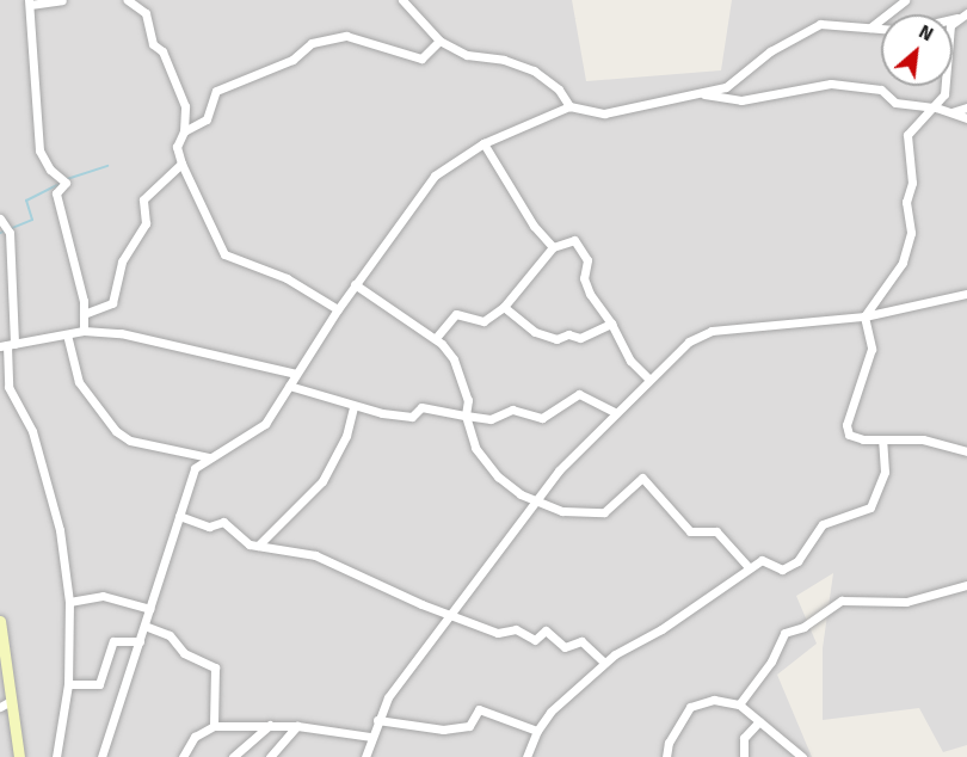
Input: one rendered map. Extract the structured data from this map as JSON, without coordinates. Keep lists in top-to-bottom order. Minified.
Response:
{"north":"top right"}
